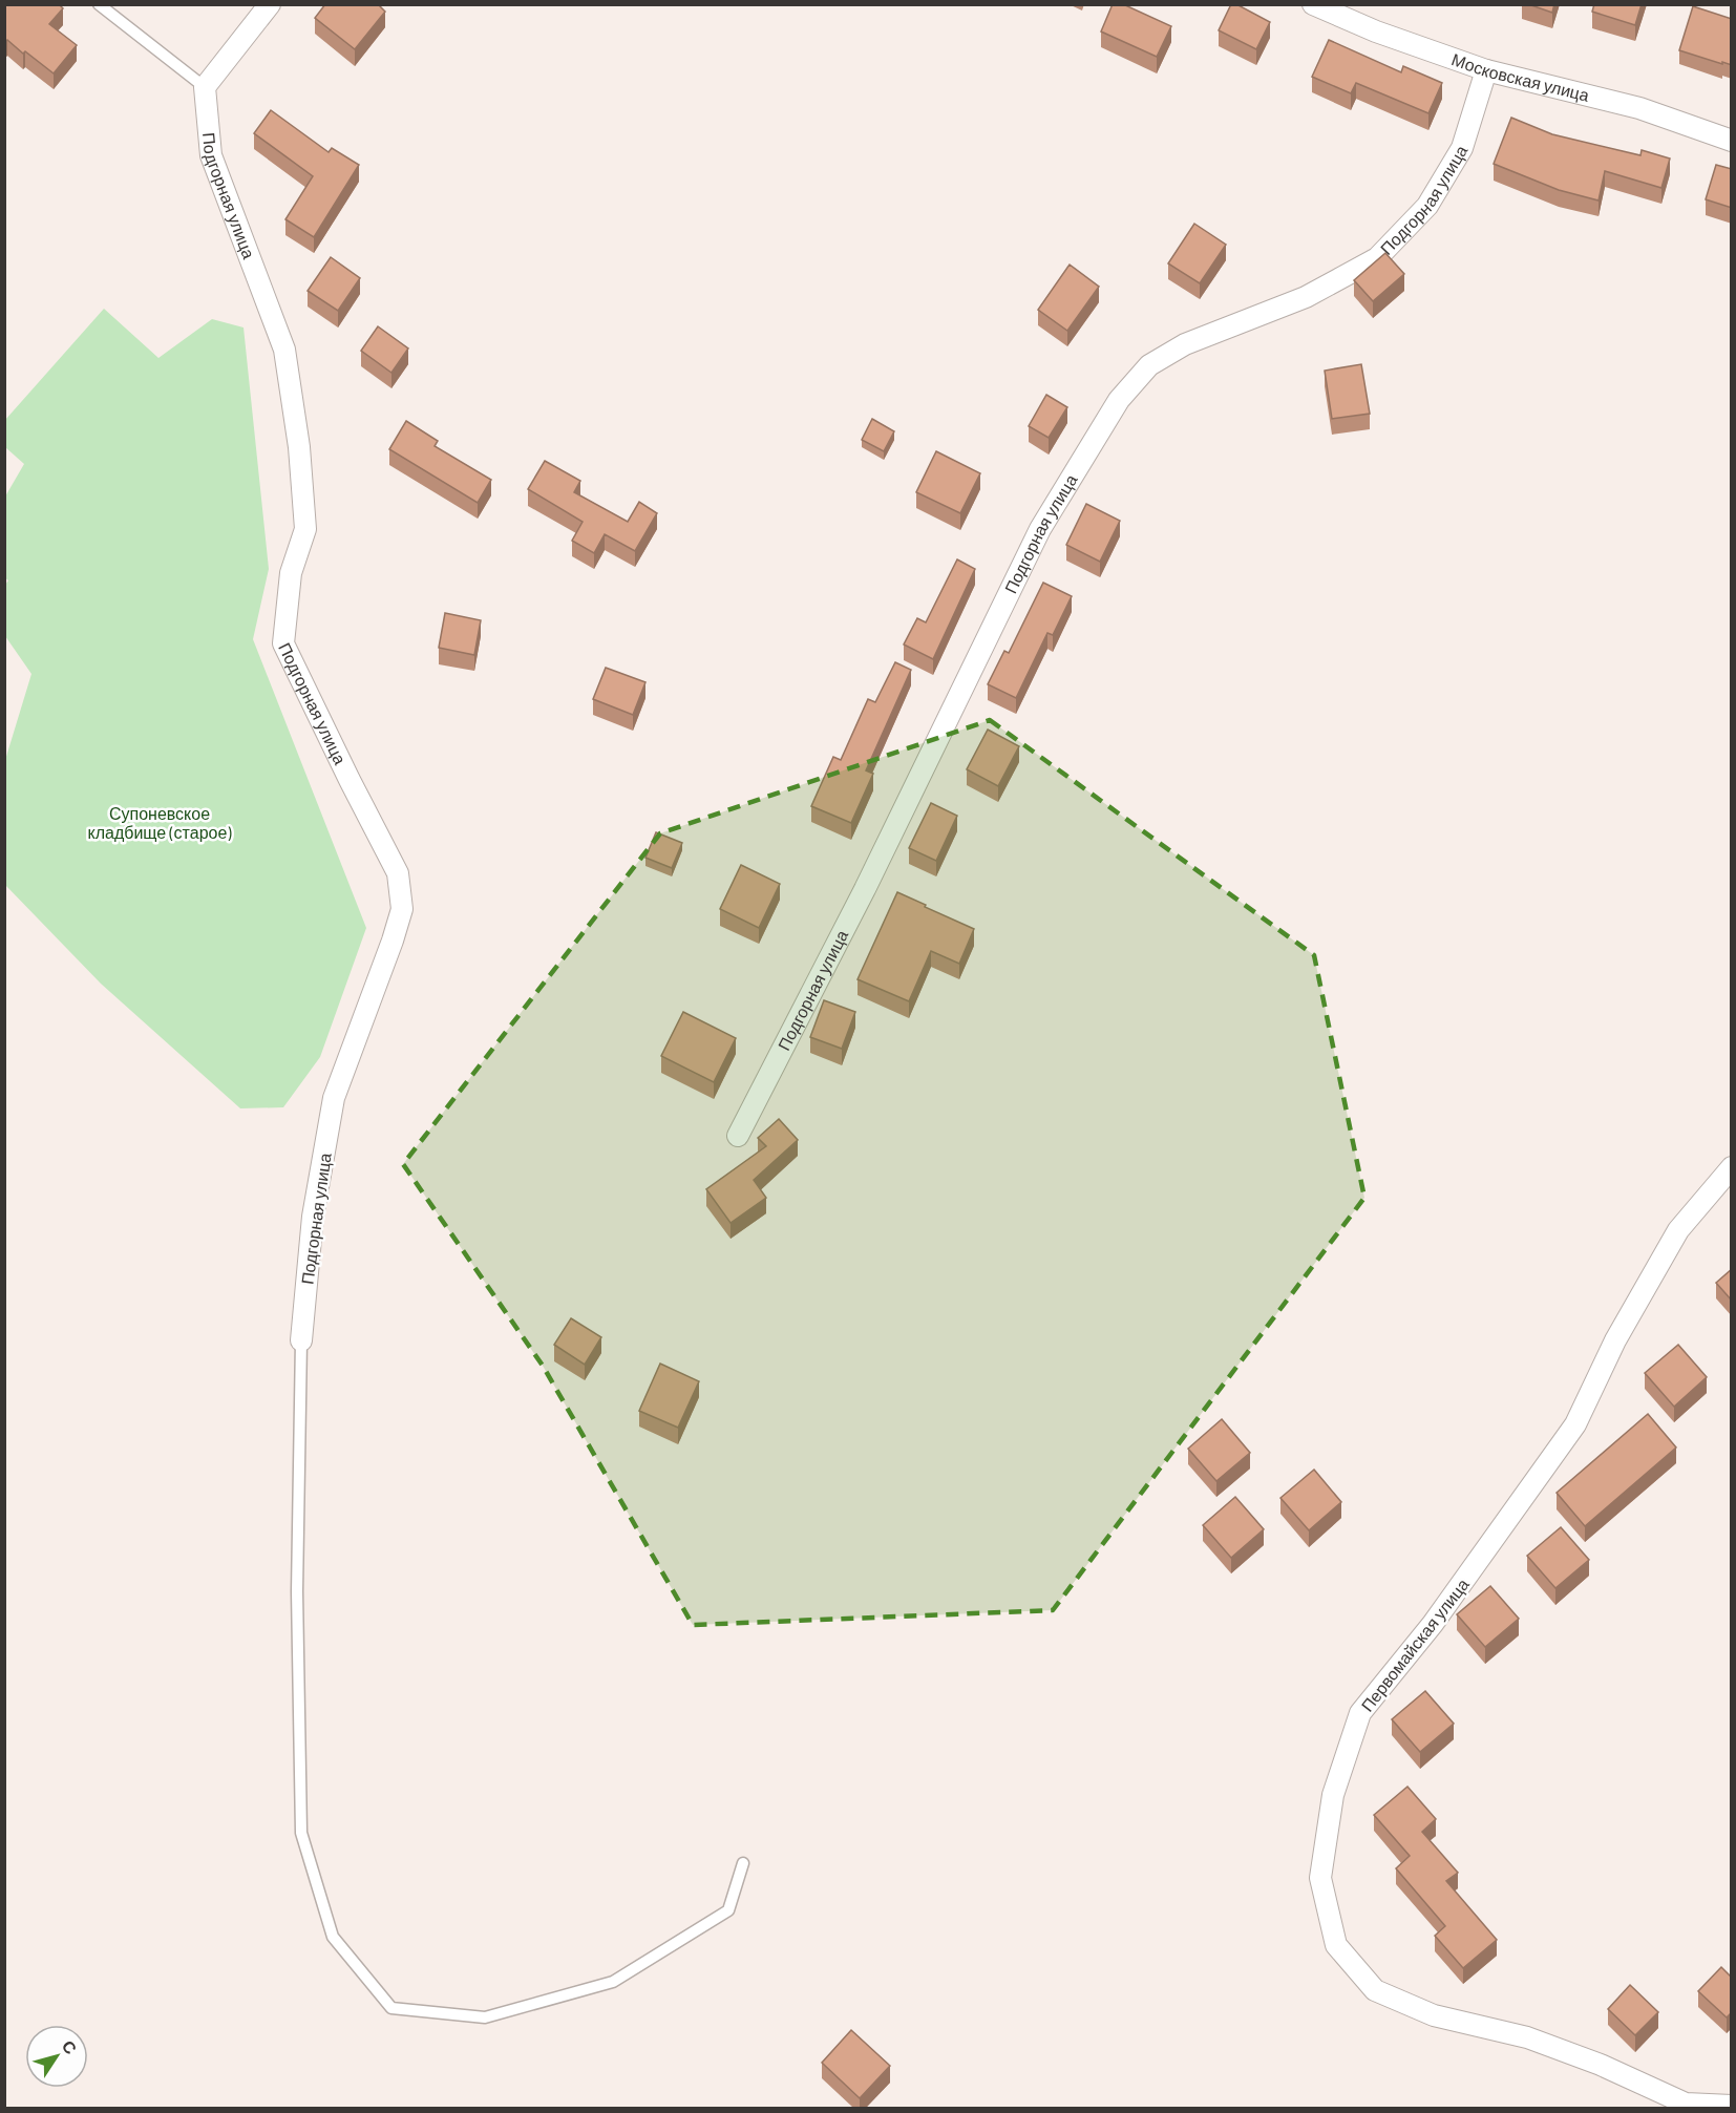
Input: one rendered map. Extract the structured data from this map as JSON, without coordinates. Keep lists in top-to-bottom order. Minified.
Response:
{"streets":{"street":["Московская улица","Подгорная улица","Первомайская улица"]},"crossings":[["Московская улица","Подгорная улица"]],"parks":["Супоневское кладбище (старое)"],"north":"top right"}
